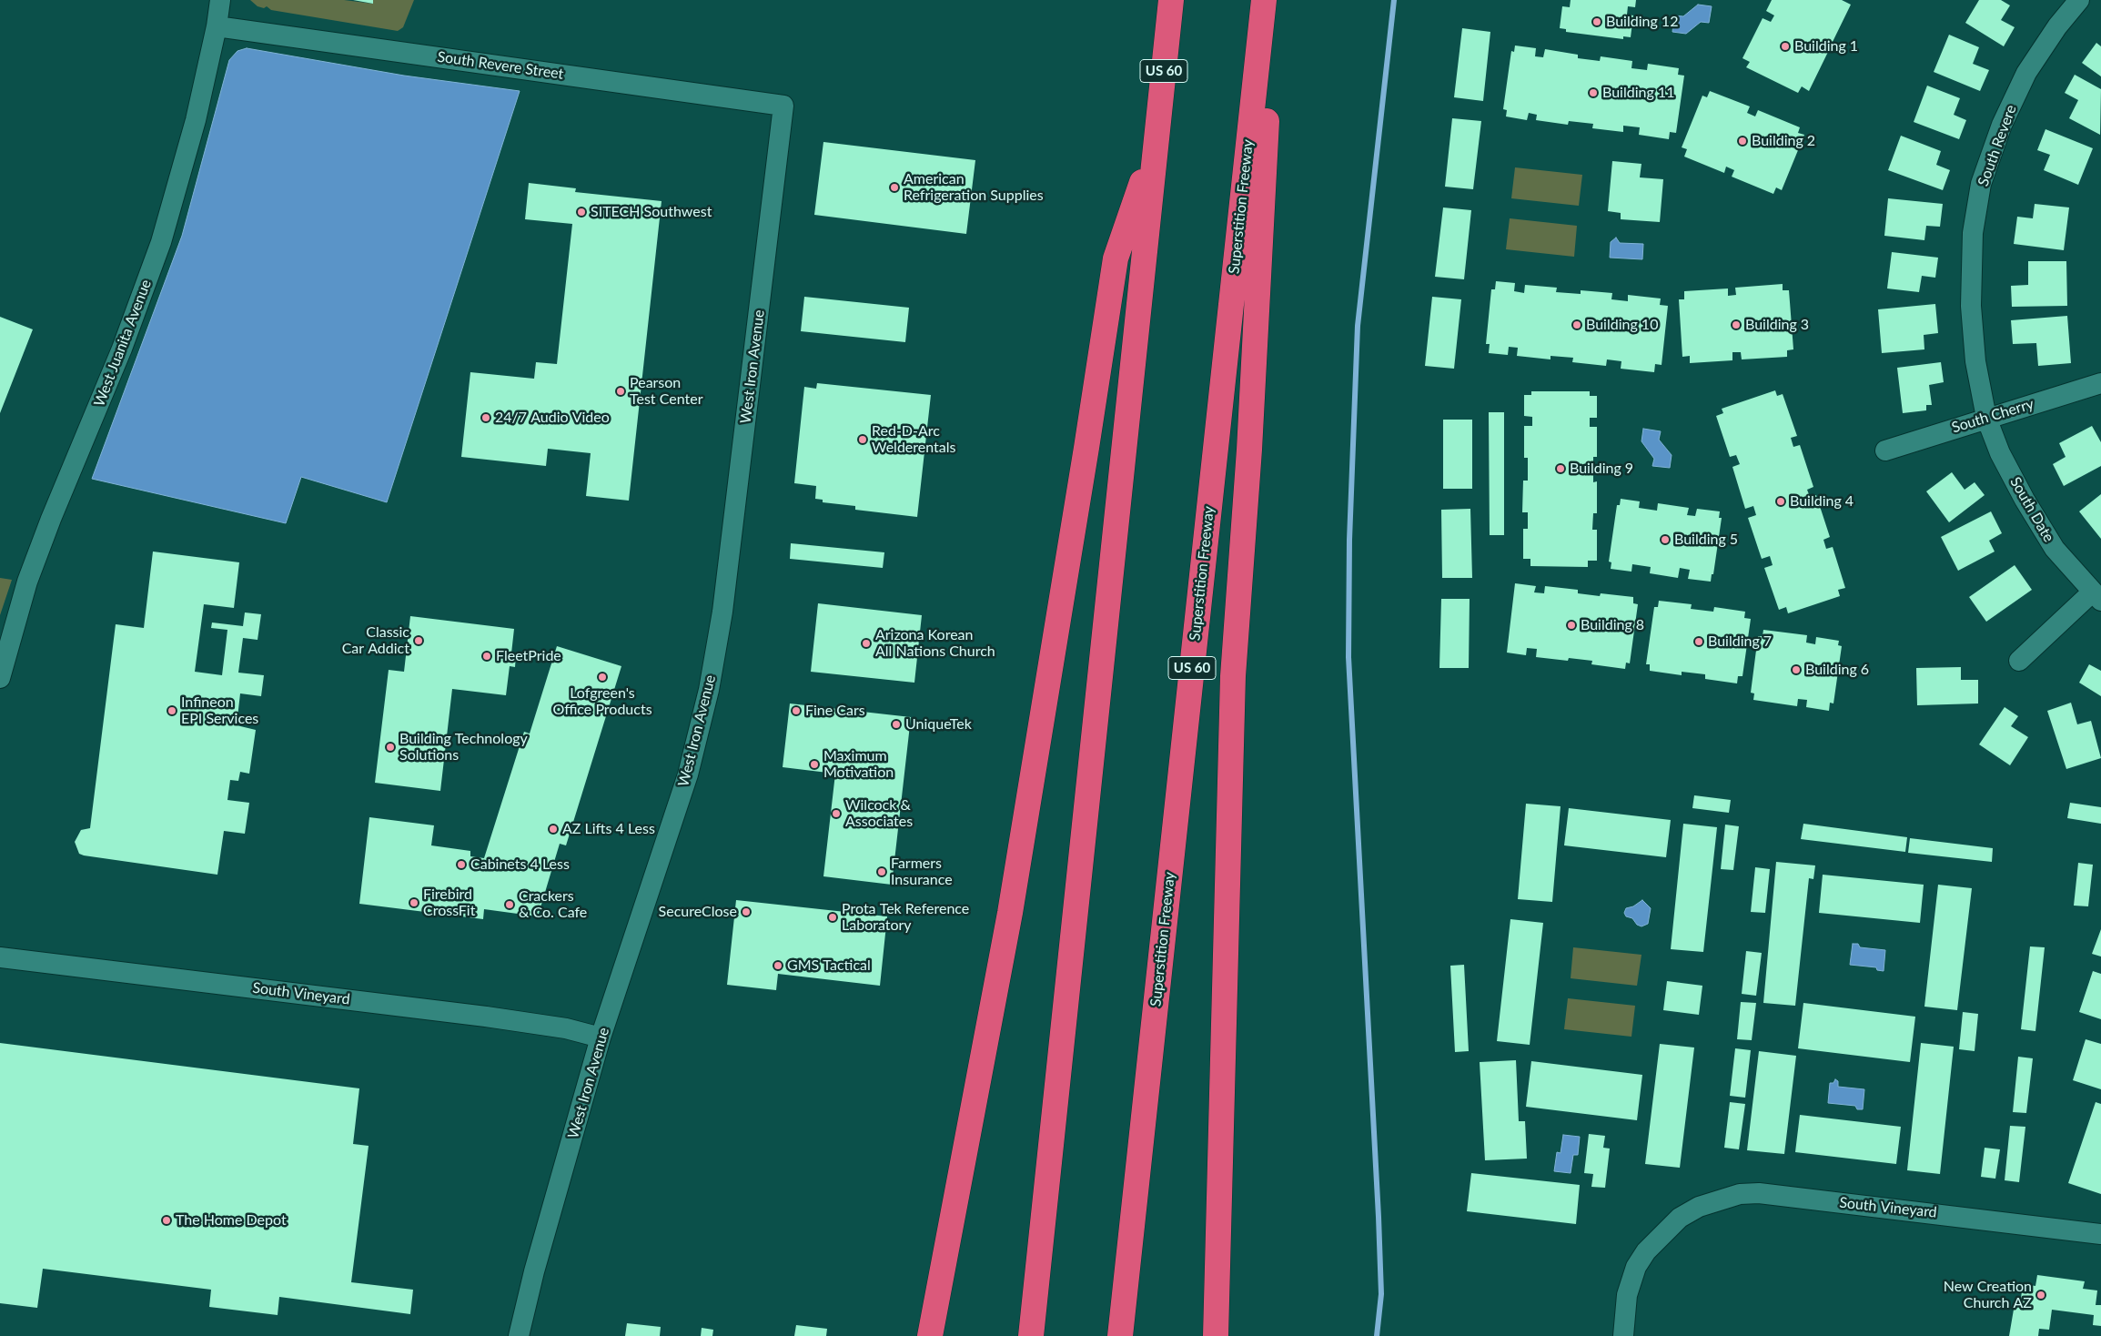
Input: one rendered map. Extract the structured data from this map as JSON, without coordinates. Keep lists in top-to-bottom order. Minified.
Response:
{"streets":{"highway":["US 60","Superstition Freeway"],"street":["South Revere Street","South Revere","West Juanita Avenue","West Iron Avenue","South Cherry","South Date","South Vineyard"]},"crossings":[["South Revere Street","West Juanita Avenue"],["South Revere Street","West Iron Avenue"],["South Revere","South Cherry"],["South Revere","South Date"],["West Iron Avenue","South Vineyard"],["South Cherry","South Date"]],"places":["Building 12","Building 1","Building 11","Building 2","American Refrigeration Supplies","SITECH Southwest","Building 10","Building 3","Pearson Test Center","24/7 Audio Video","Red-D-Arc Welderentals","Building 9","Building 4","Building 5","Building 8","Classic Car Addict","Building 7","Arizona Korean All Nations Church","FleetPride","Building 6","Lofgreen's Office Products","Infineon EPI Services","Fine Cars","UniqueTek","Building Technology Solutions","Maximum Motivation","Wilcock & Associates","AZ Lifts 4 Less","Cabinets 4 Less","Farmers Insurance","Firebird CrossFit","Crackers & Co. Cafe","SecureClose","Prota Tek Reference Laboratory","GMS Tactical","The Home Depot","New Creation Church AZ"]}
